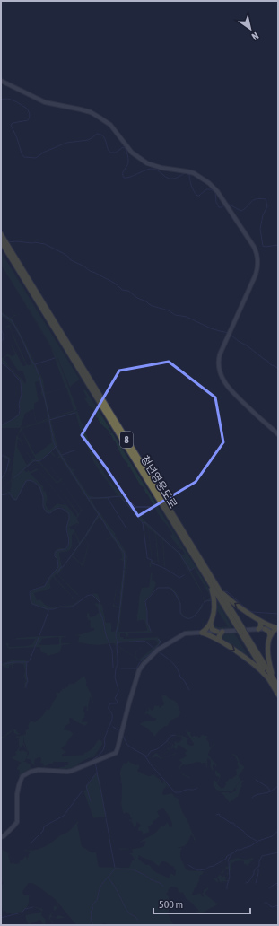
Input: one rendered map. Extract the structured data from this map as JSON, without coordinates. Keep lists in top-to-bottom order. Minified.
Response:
{"streets":{"highway":["8","청년영웅도로"]},"scale_bar":"500 m","north":"bottom right"}
